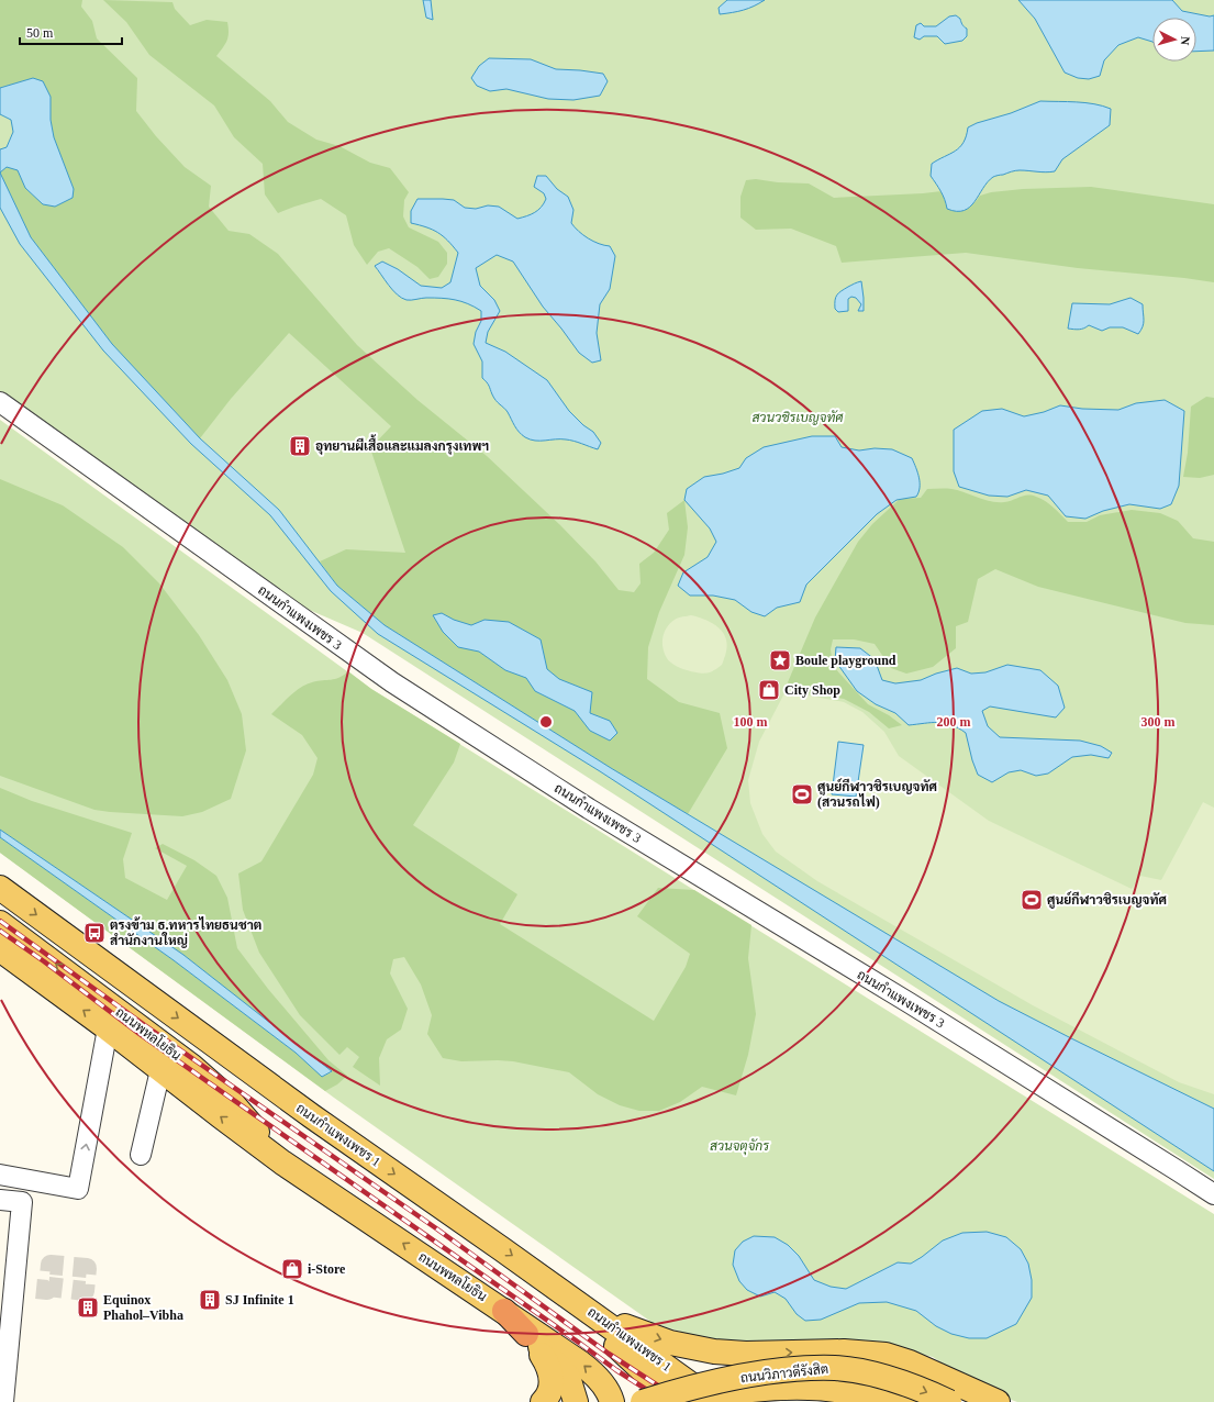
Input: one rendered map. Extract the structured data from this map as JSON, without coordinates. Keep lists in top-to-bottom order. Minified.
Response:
{"streets":{"main road":["ถนนพหลโยธิน","ถนนกำแพงเพชร 1","ถนนวิภาวดีรังสิต"],"street":["ถนนกำแพงเพชร 3"]},"one_way":["ถนนพหลโยธิน","ถนนกำแพงเพชร 1"],"parks":["สวนวชิรเบญจทัศ","สวนจตุจักร"],"places":{"building":["อุทยานผีเสื้อและแมลงกรุงเทพฯ","SJ Infinite 1","Equinox Phahol–Vibha"],"place":["Boule playground"],"shop":["City Shop","i-Store"],"sports":["ศูนย์กีฬาวชิรเบญจทัศ (สวนรถไฟ)","ศูนย์กีฬาวชิรเบญจทัศ"],"bus stop":["ตรงข้าม ธ.ทหารไทยธนชาต สำนักงานใหญ่"]},"scale_bar":"50 m","north":"right","rings":["100 m","200 m","300 m"]}
